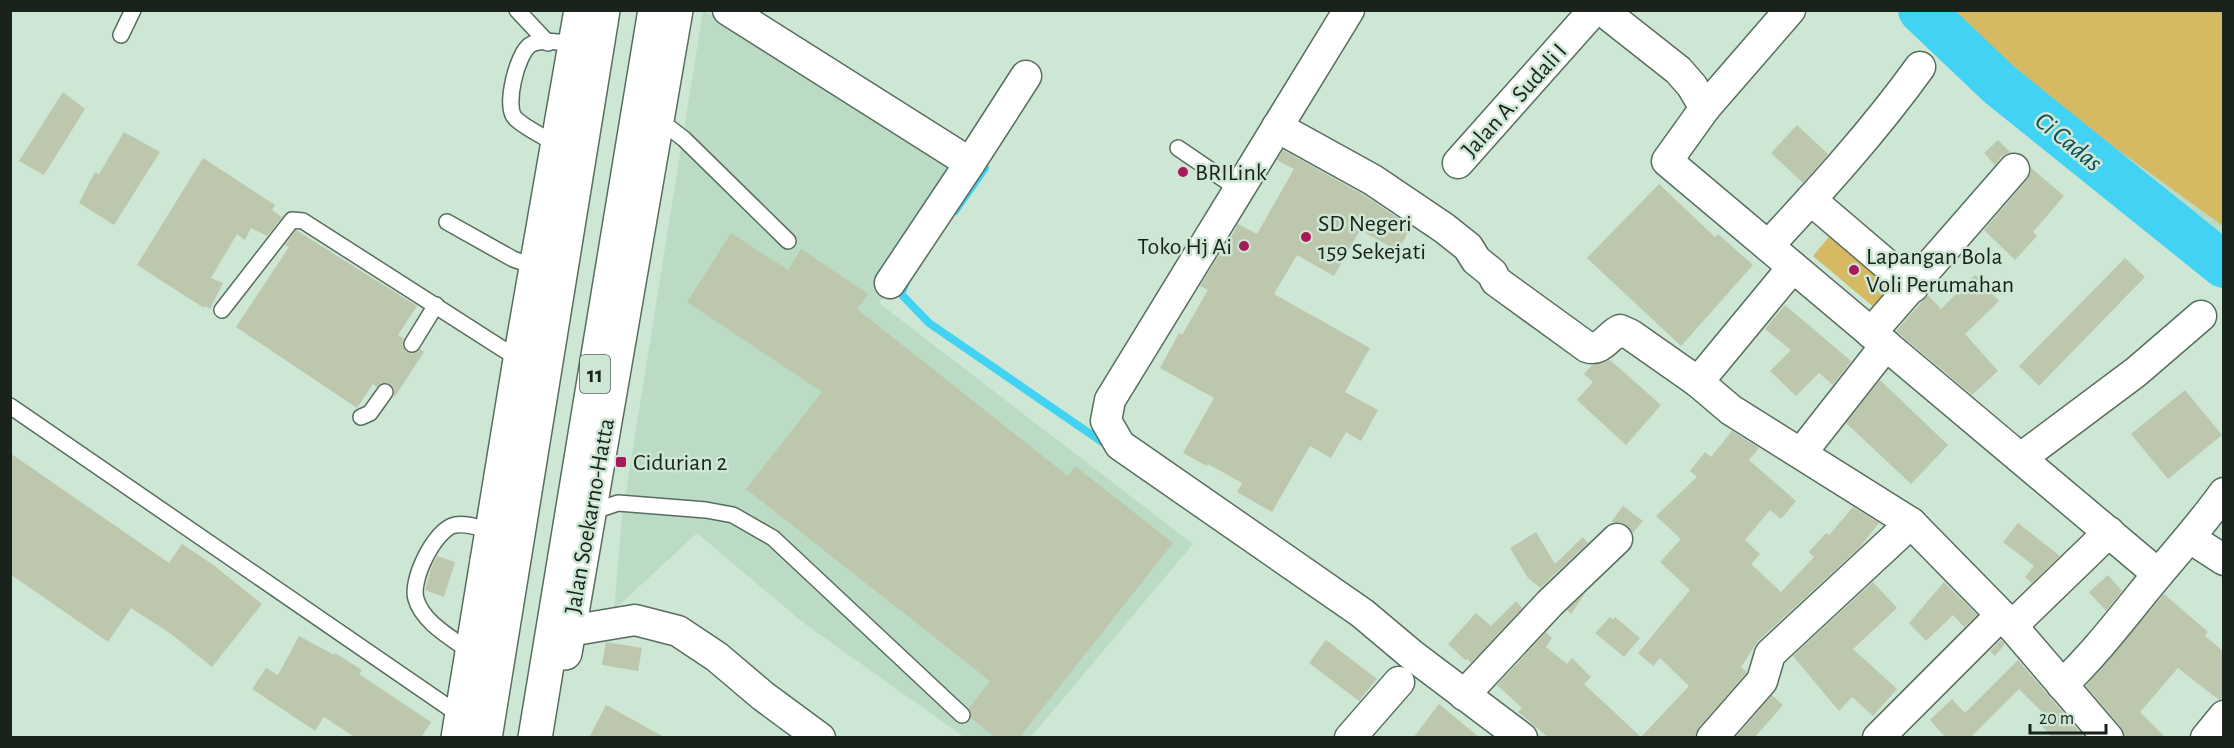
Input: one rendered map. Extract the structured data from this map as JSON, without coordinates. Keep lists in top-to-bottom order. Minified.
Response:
{"streets":{"main road":["11","Jalan Soekarno-Hatta"],"street":["Jalan A. Sudali I"]},"water":["Ci Cadas"],"places":{"other":["BRILink","SD Negeri 159 Sekejati","Toko Hj Ai","Lapangan Bola Voli Perumahan"],"transit":["Cidurian 2"]},"scale_bar":"20 m"}
